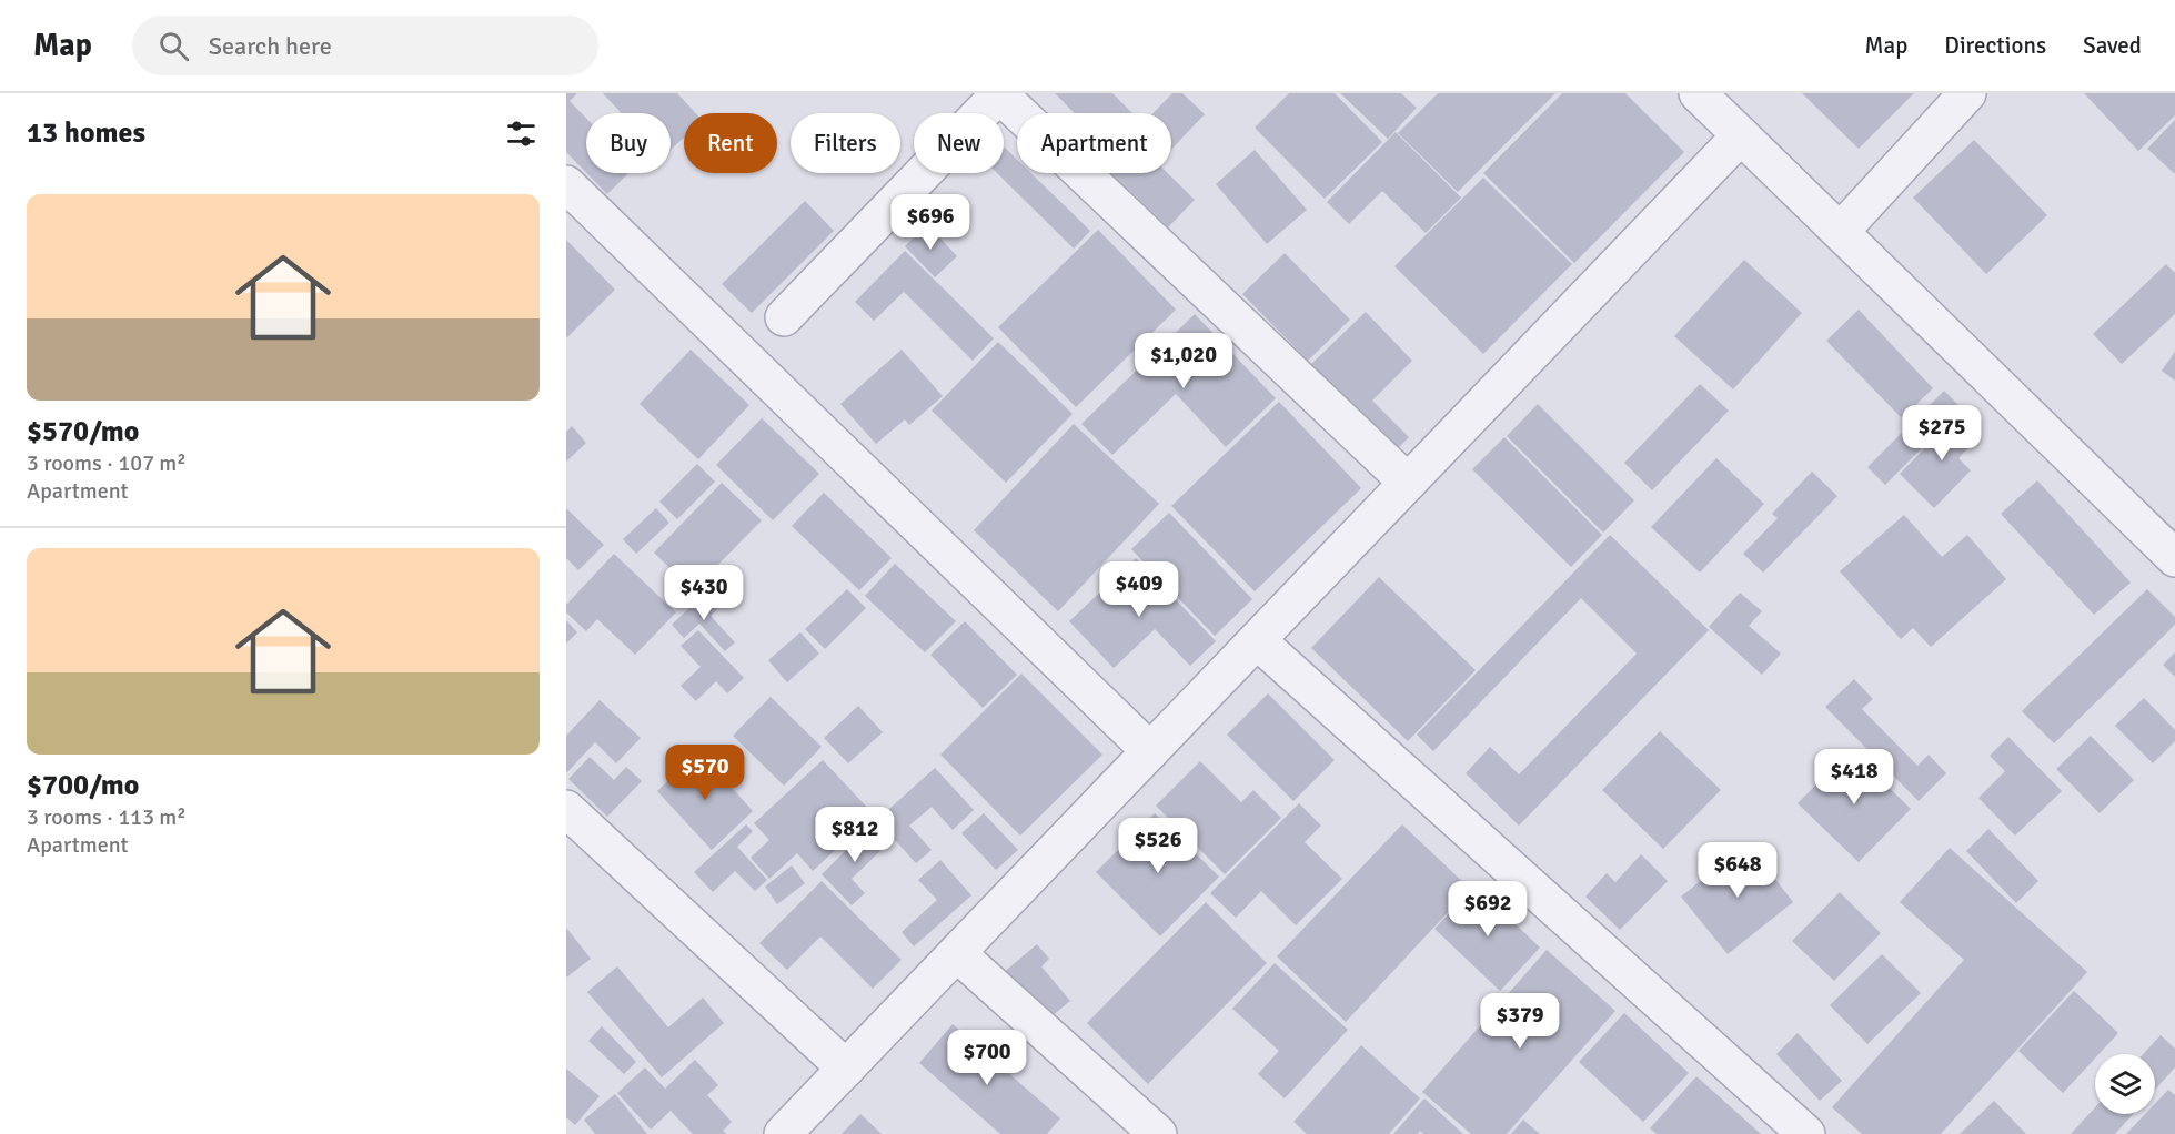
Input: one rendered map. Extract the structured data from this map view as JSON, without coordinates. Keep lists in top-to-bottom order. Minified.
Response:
{"page":{"header":"Map","search":"Search here","nav":["Map","Directions","Saved"],"heading":"13 homes","chip":["Buy","Rent","Filters","New","Apartment"],"list":[{"name":"$570/mo","note":"3 rooms · 107 m² · Apartment"},{"name":"$700/mo","note":"3 rooms · 113 m² · Apartment"}],"price":["$696","$1,020","$275","$409","$430","$570","$418","$812","$526","$648","$692","$379","$700"]}}
